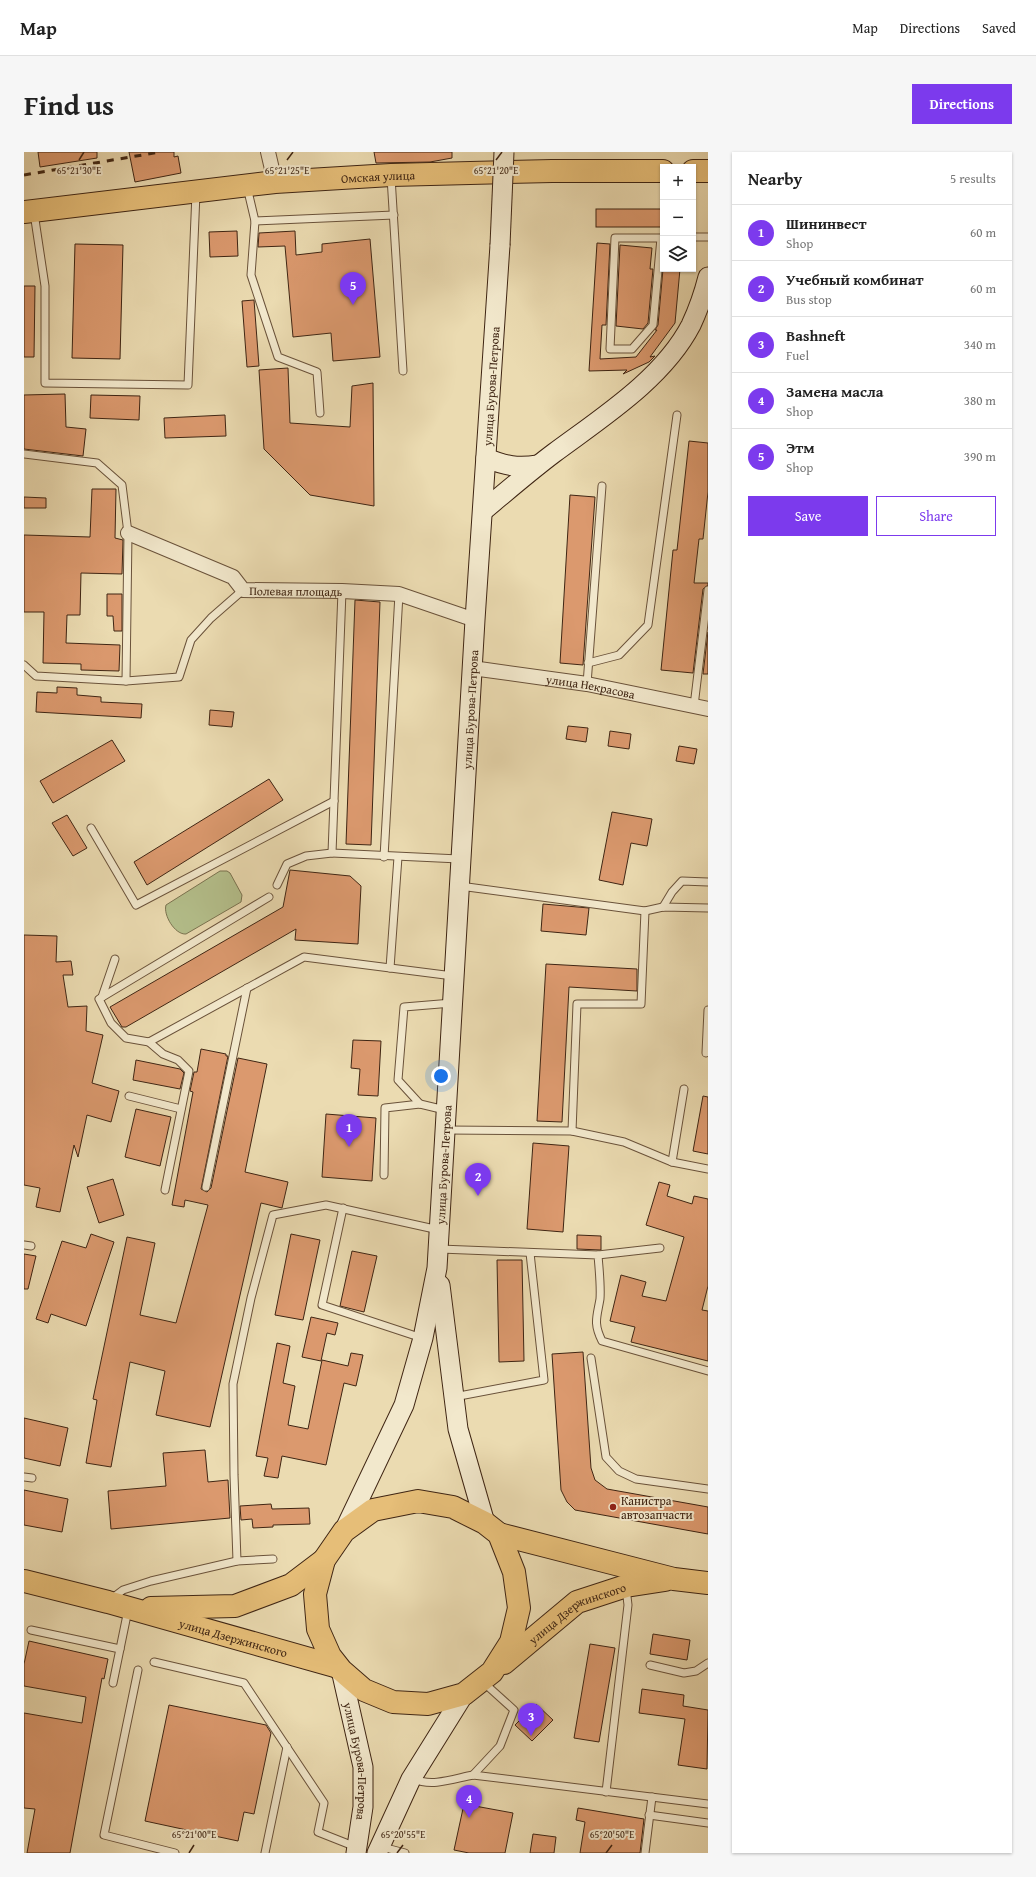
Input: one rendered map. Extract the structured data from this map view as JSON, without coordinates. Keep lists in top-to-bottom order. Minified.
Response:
{"streets":{"main road":["Омская улица","улица Бурова-Петрова","улица Дзержинского"],"street":["Полевая площадь","улица Некрасова"]},"crossings":[["улица Бурова-Петрова","Полевая площадь"],["улица Бурова-Петрова","улица Некрасова"],["улица Бурова-Петрова","улица Дзержинского"]],"places":["Канистра автозапчасти"],"page":{"header":"Map","nav":["Map","Directions","Saved"],"title":"Find us","buttons":["Directions",["Save","Share"]],"heading":["Nearby","5 results"],"map_buttons":["+","−"],"list":[{"mark":"1","name":"Шининвест","note":"Shop","value":"60 m"},{"mark":"2","name":"Учебный комбинат","note":"Bus stop","value":"60 m"},{"mark":"3","name":"Bashneft","note":"Fuel","value":"340 m"},{"mark":"4","name":"Замена масла","note":"Shop","value":"380 m"},{"mark":"5","name":"Этм","note":"Shop","value":"390 m"}],"pins":["5","1","2","3","4"]},"coordinates":["65°21'30\"E","65°21'25\"E","65°21'20\"E","65°21'00\"E","65°20'55\"E","65°20'50\"E"]}
